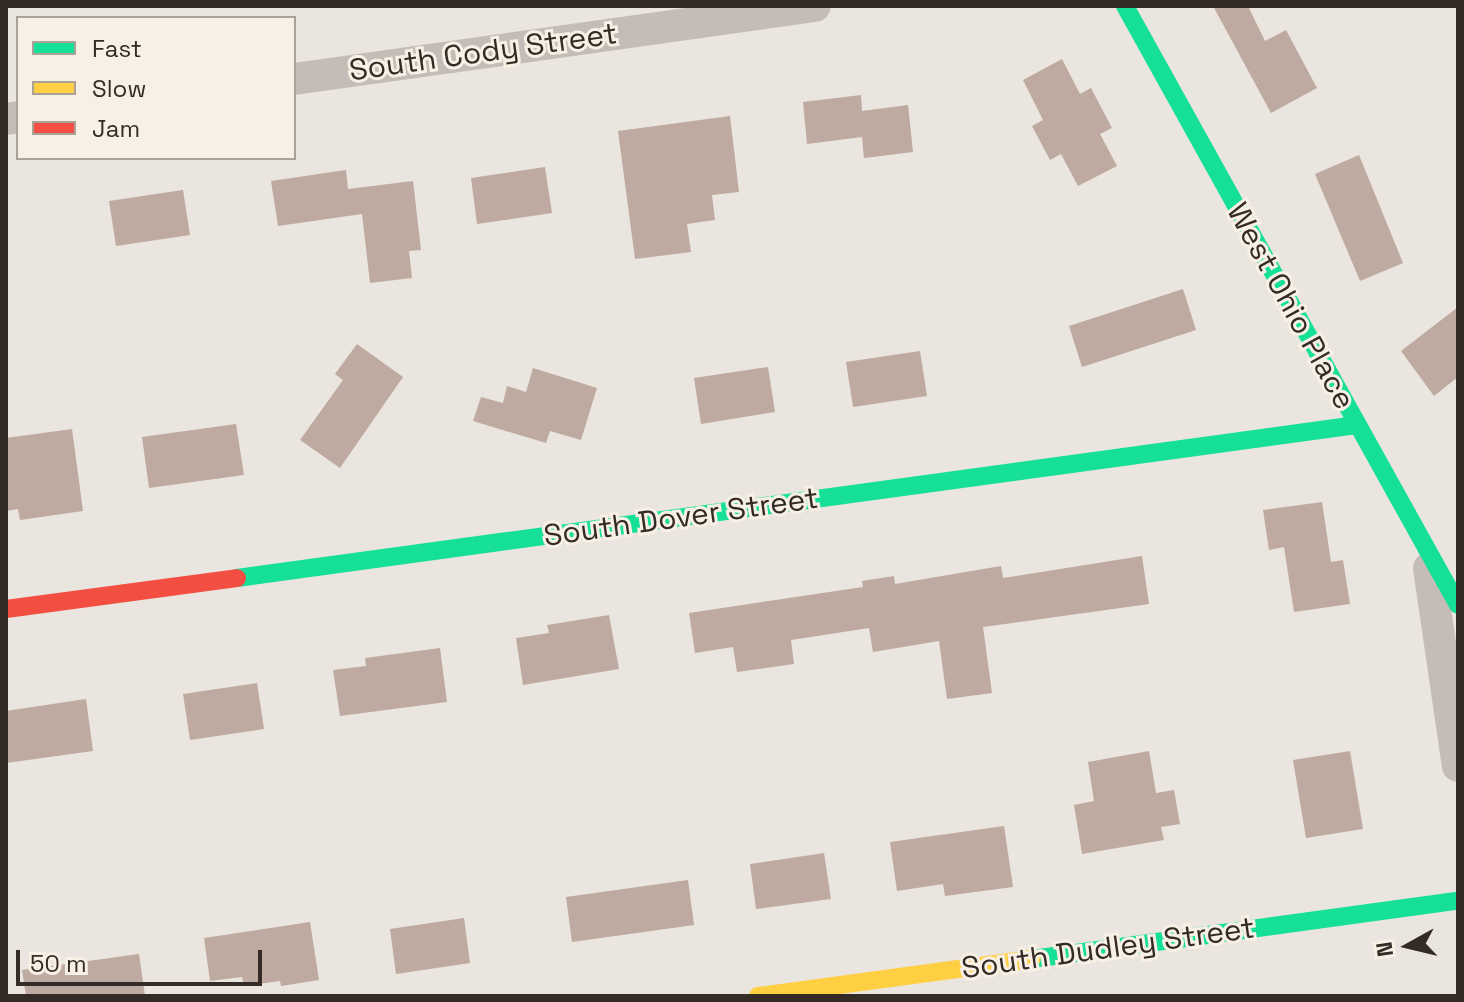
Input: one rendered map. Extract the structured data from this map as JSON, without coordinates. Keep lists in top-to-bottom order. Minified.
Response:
{"streets":{"street":["South Cody Street","West Ohio Place","South Dover Street","South Dudley Street"]},"crossings":[["West Ohio Place","South Dover Street"]],"legend":["Fast","Slow","Jam"],"scale_bar":"50 m","north":"left"}
